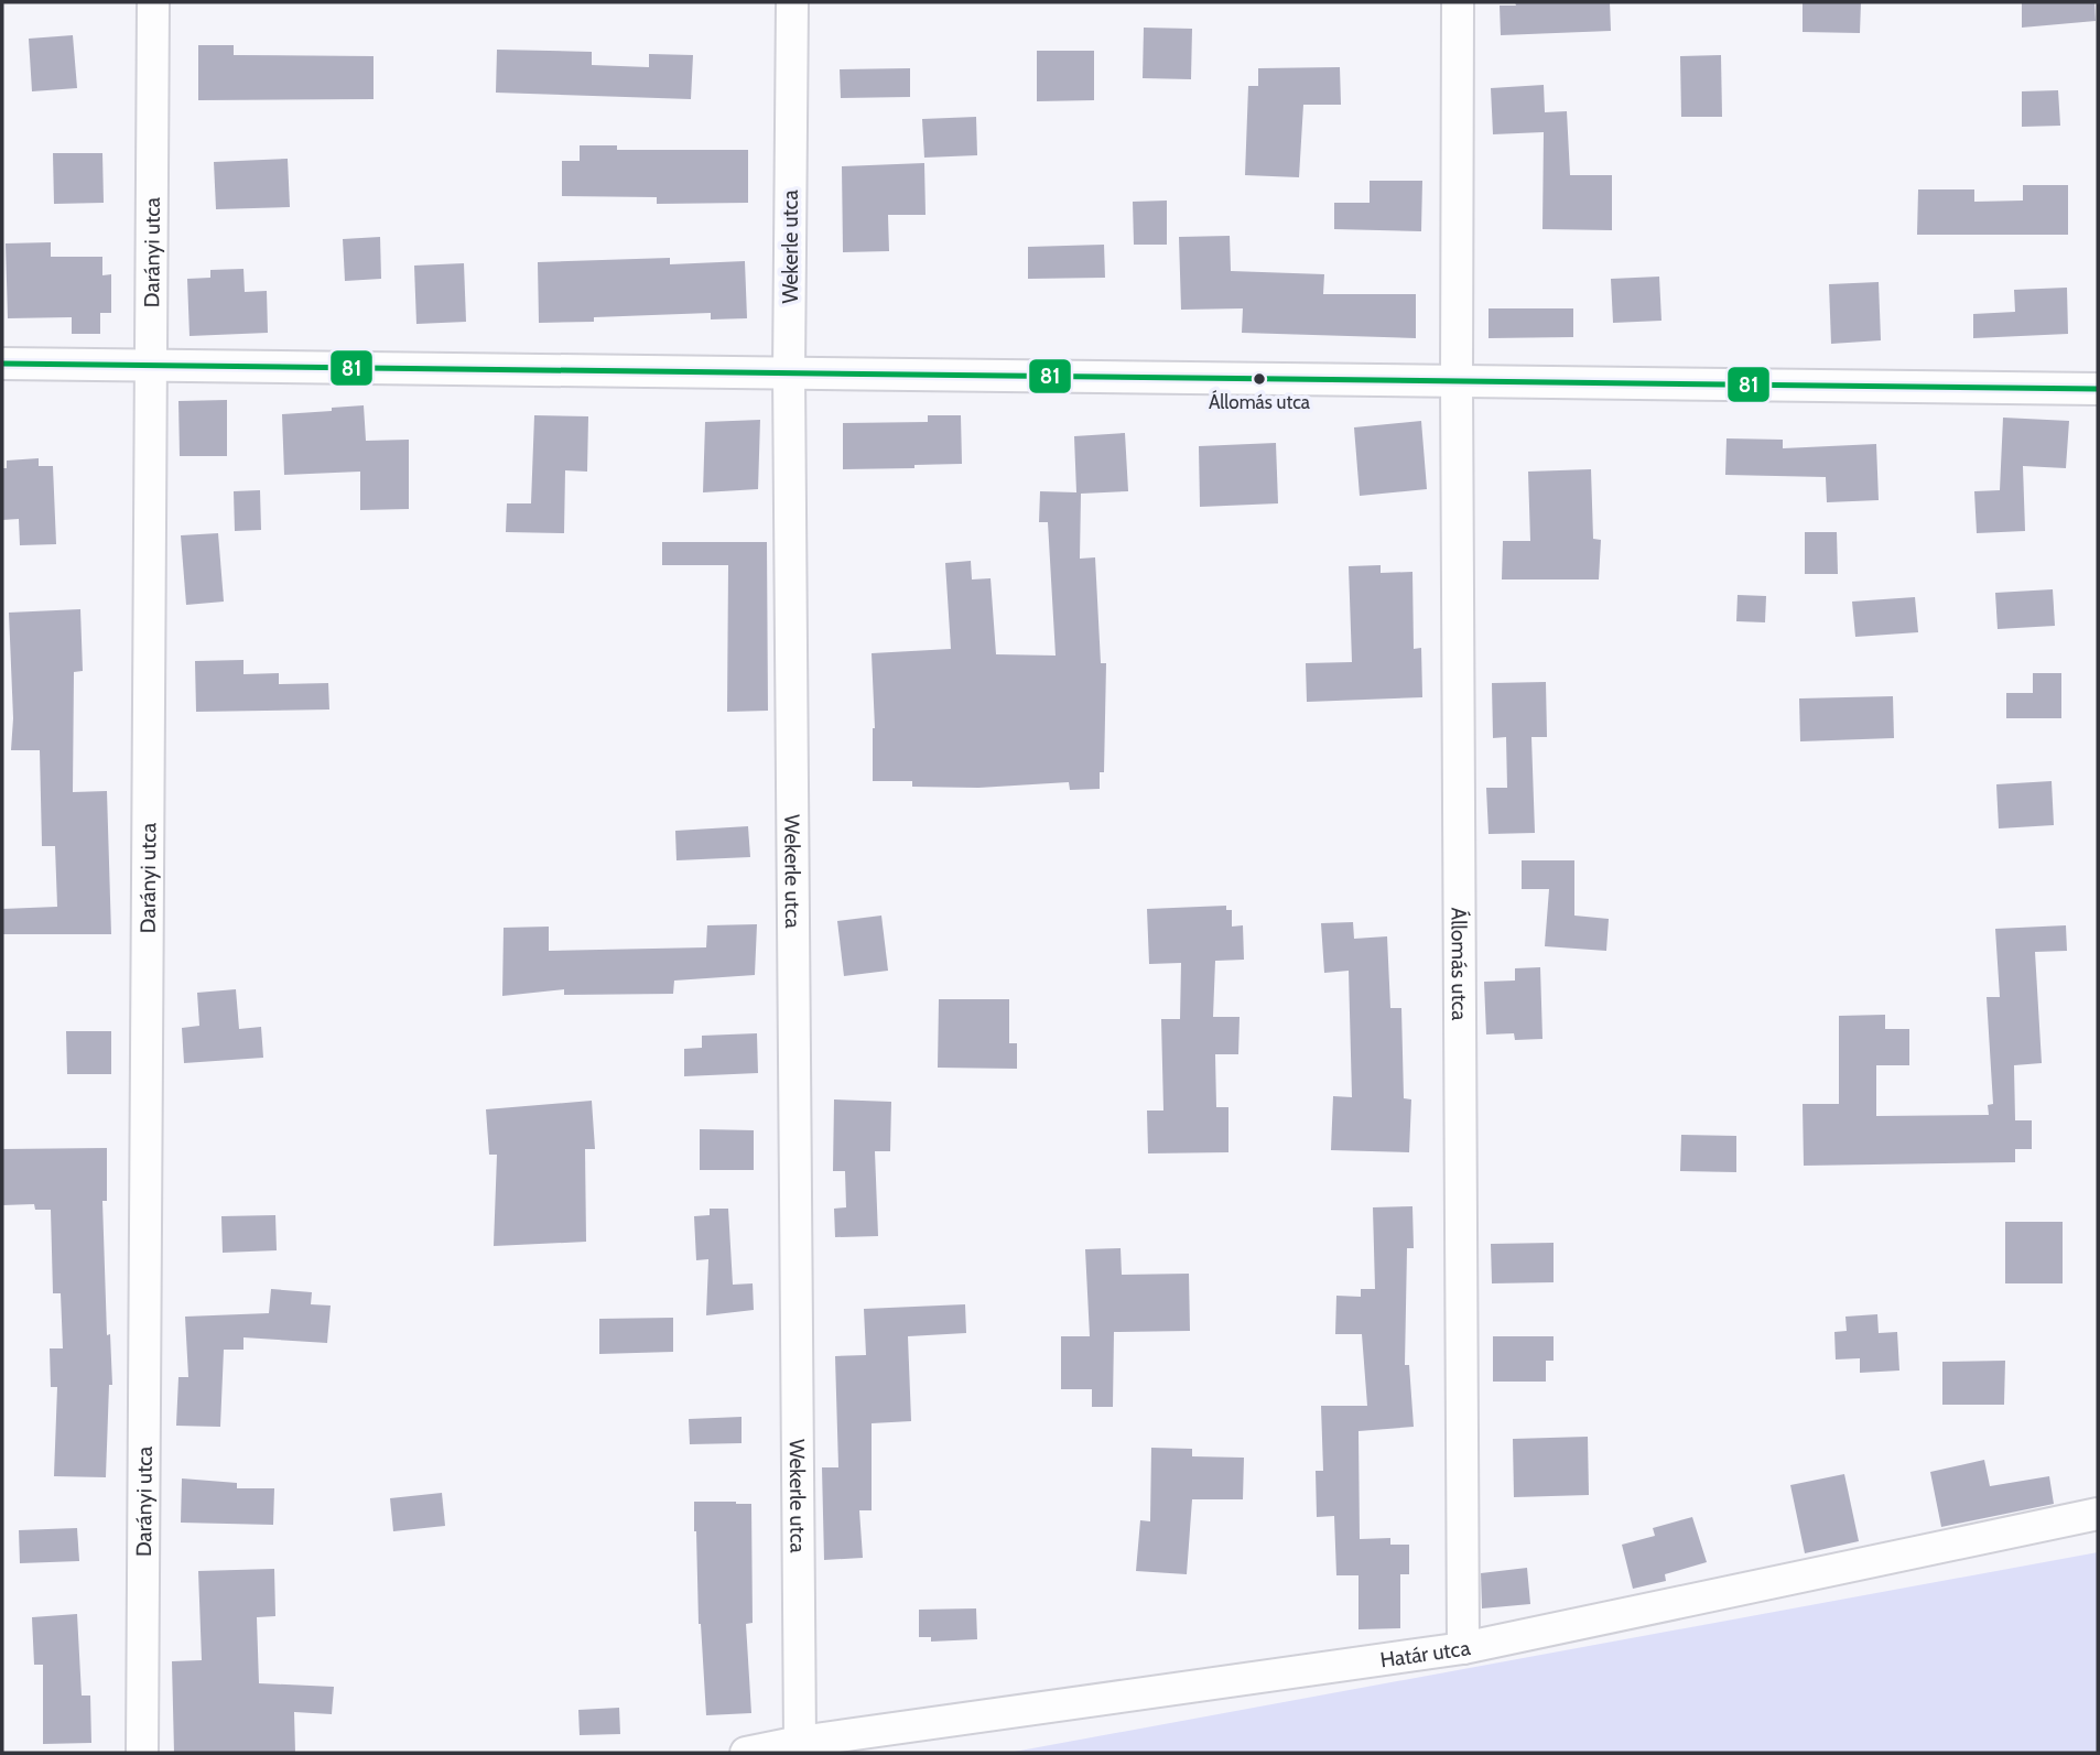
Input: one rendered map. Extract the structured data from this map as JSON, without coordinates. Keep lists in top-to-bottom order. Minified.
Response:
{"streets":{"street":["Wekerle utca","Darányi utca","Állomás utca","Határ utca"]},"crossings":[["Wekerle utca","Határ utca"],["Állomás utca","Határ utca"]],"places":["Állomás utca"],"lines":["transit line 81"]}
